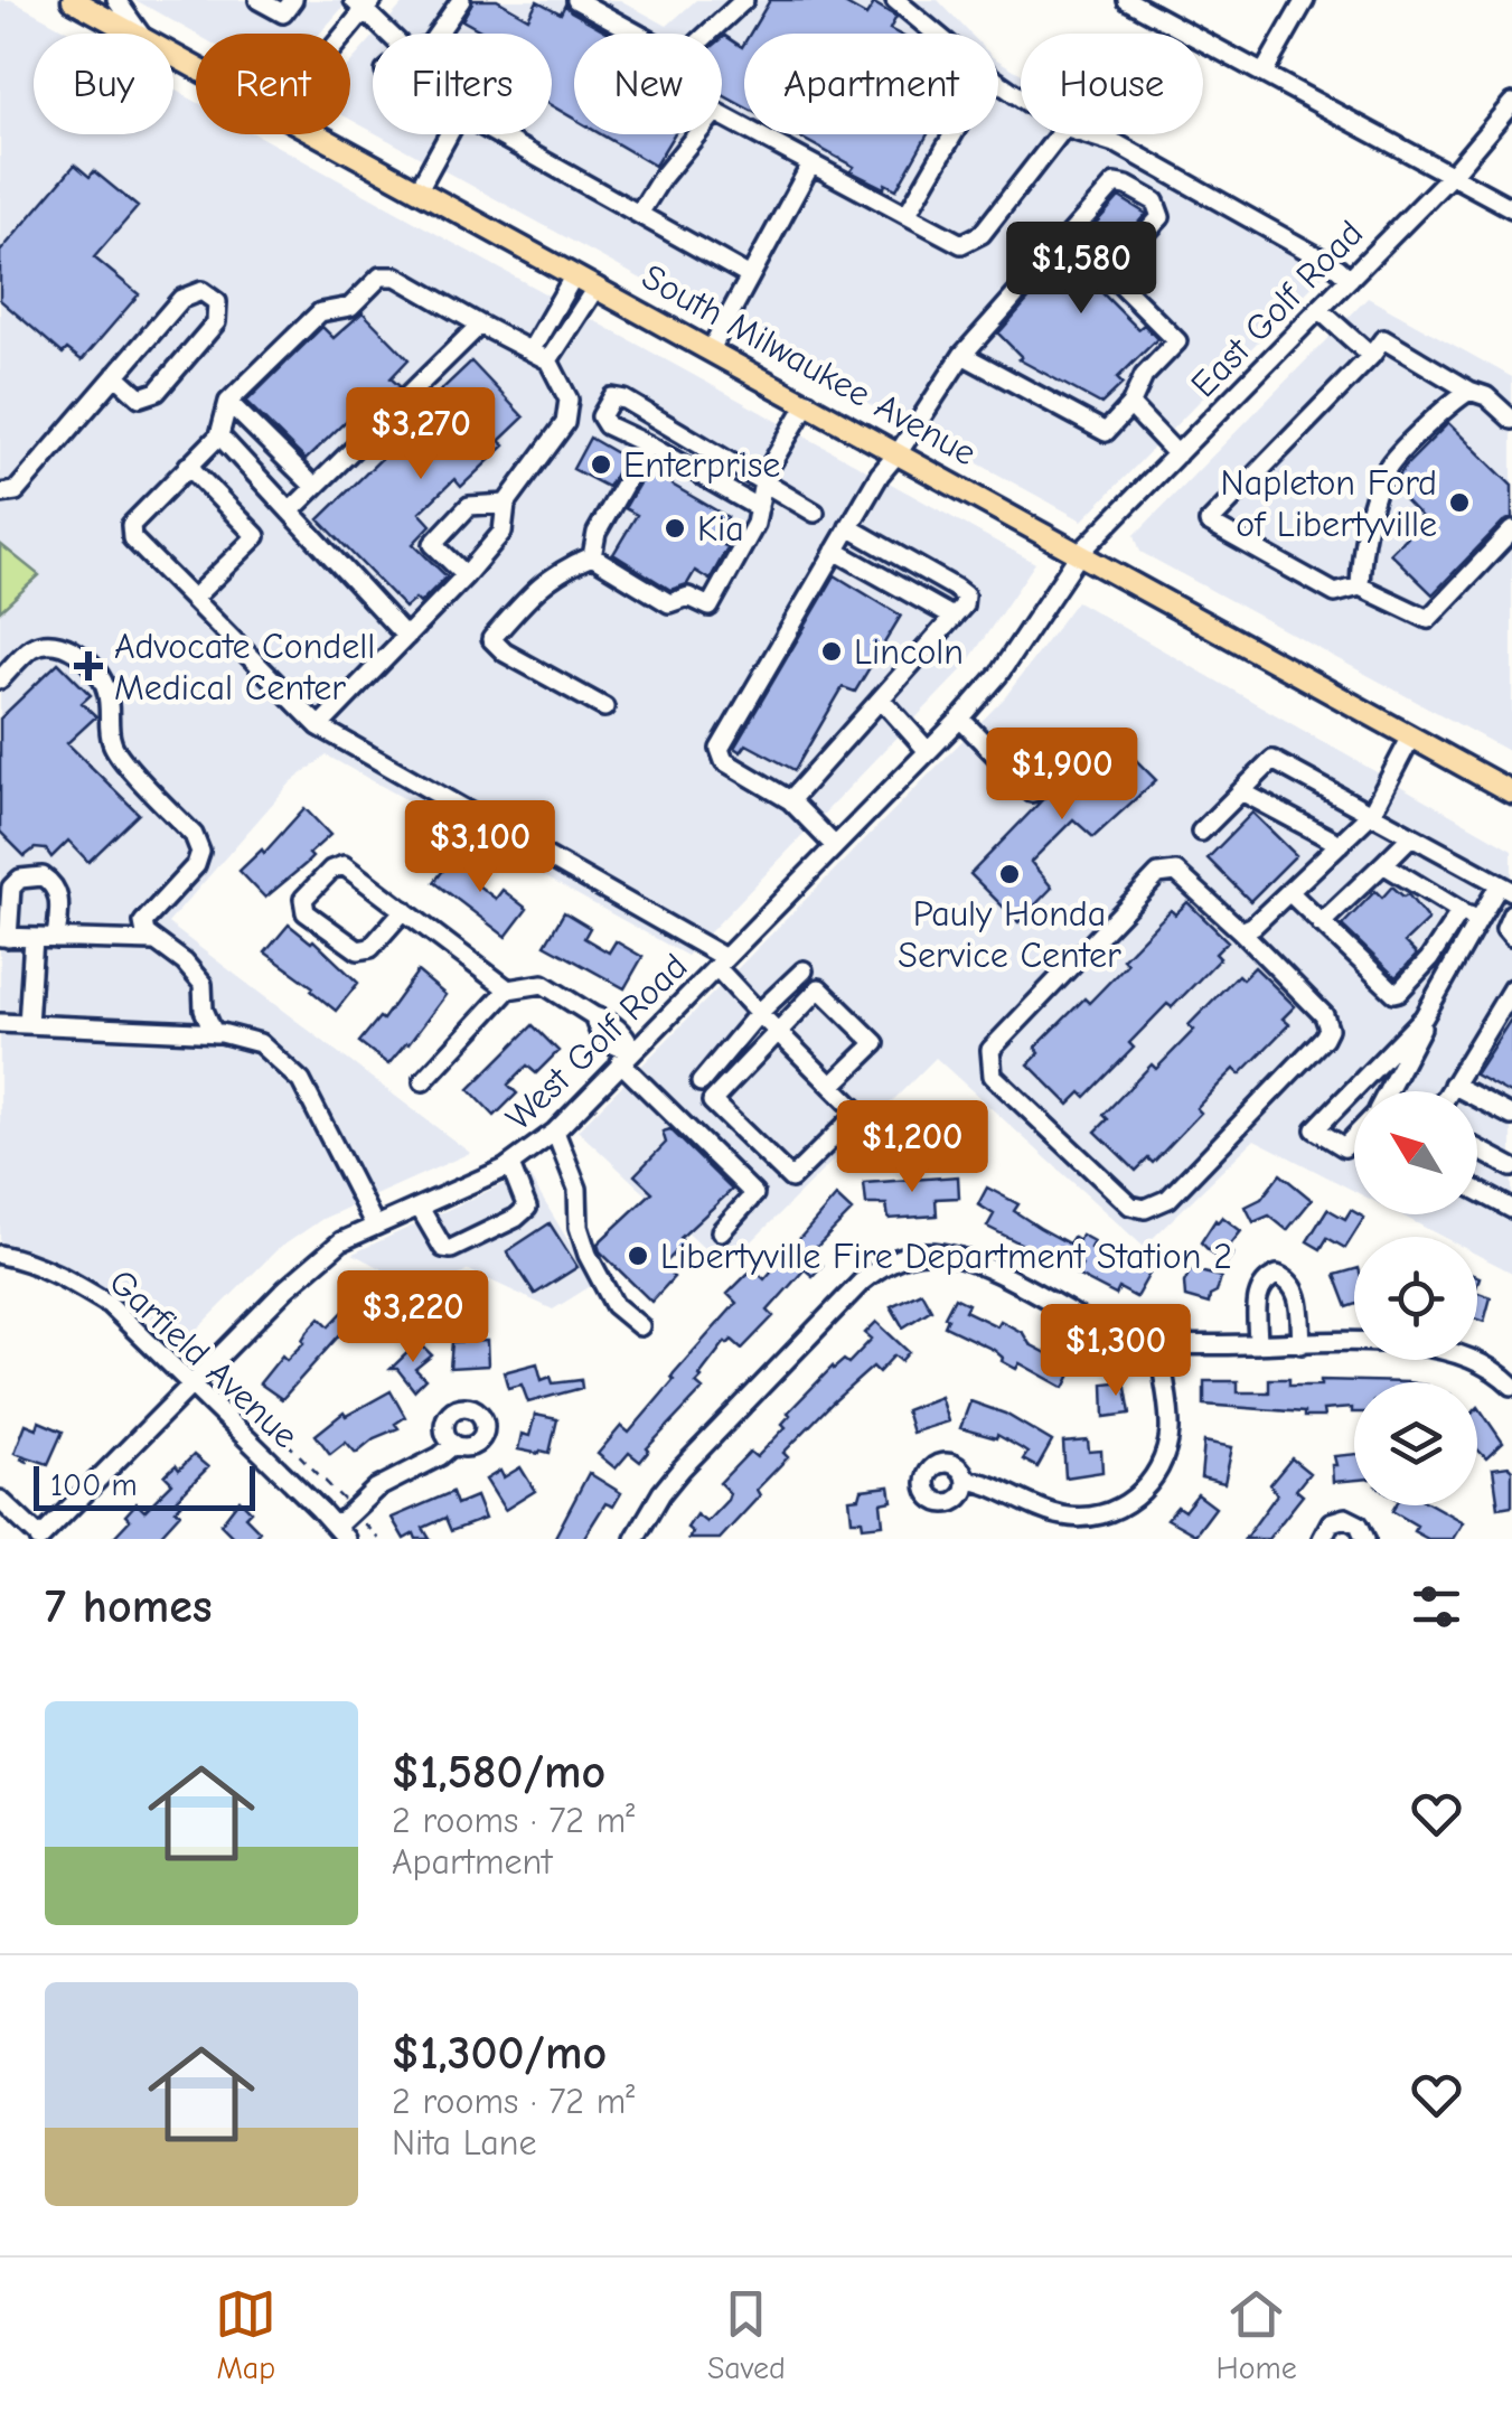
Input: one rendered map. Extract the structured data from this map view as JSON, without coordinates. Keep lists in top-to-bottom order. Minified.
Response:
{"streets":{"main road":["South Milwaukee Avenue"],"street":["East Golf Road","West Golf Road","Garfield Avenue"]},"crossings":[["East Golf Road","South Milwaukee Avenue"],["East Golf Road","West Golf Road"],["South Milwaukee Avenue","West Golf Road"],["West Golf Road","Garfield Avenue"]],"places":{"other":["Enterprise","Napleton Ford of Libertyville","Kia","Lincoln","Pauly Honda Service Center","Libertyville Fire Department Station 2"],"health":["Advocate Condell Medical Center"]},"scale_bar":"100 m","north":"top left","page":{"chip":["Buy","Rent","Filters","New","Apartment","House"],"price":["$1,580","$3,270","$1,900","$3,100","$1,200","$3,220","$1,300"],"scale":"100 m","heading":"7 homes","list":[{"name":"$1,580/mo","note":"2 rooms · 72 m² · Apartment"},{"name":"$1,300/mo","note":"2 rooms · 72 m² · Nita Lane"}],"tabs":["Map","Saved","Home"]}}
